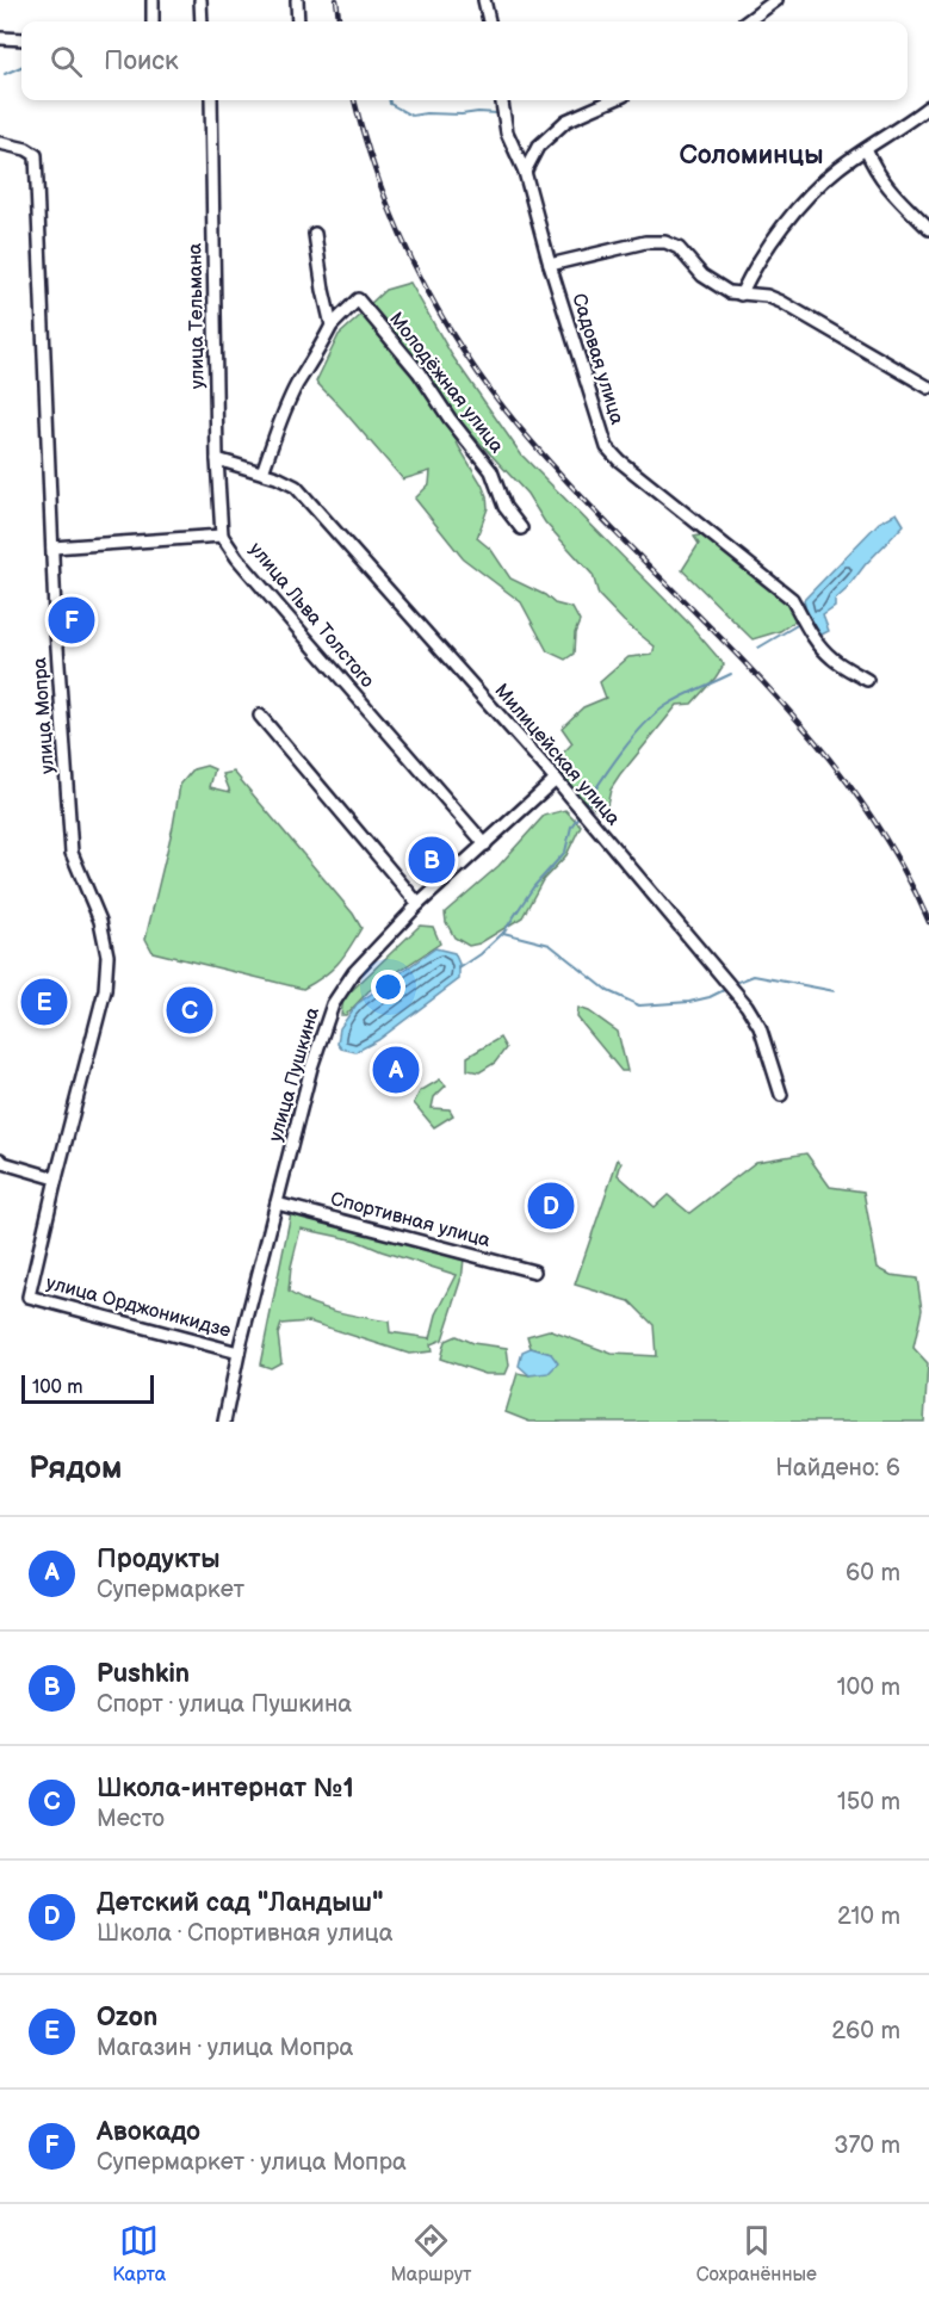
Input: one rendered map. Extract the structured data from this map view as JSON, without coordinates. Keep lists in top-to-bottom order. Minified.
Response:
{"streets":{"street":["улица Тельмана","Садовая улица","Молодёжная улица","улица Льва Толстого","улица Мопра","Милицейская улица","улица Пушкина","Спортивная улица","улица Орджоникидзе"]},"crossings":[["улица Тельмана","улица Льва Толстого"],["улица Тельмана","Милицейская улица"],["улица Льва Толстого","улица Мопра"],["улица Льва Толстого","улица Пушкина"],["улица Мопра","улица Орджоникидзе"],["Милицейская улица","улица Пушкина"],["улица Пушкина","Спортивная улица"],["улица Пушкина","улица Орджоникидзе"]],"districts":["Соломинцы"],"scale_bar":"100 m","page":{"search":"Поиск","pins":["F","B","E","C","A","D"],"scale":"100 m","heading":["Рядом","Найдено: 6"],"list":[{"mark":"A","name":"Продукты","note":"Супермаркет","value":"60 m"},{"mark":"B","name":"Pushkin","note":"Спорт · улица Пушкина","value":"100 m"},{"mark":"C","name":"Школа-интернат №1","note":"Место","value":"150 m"},{"mark":"D","name":"Детский сад \"Ландыш\"","note":"Школа · Спортивная улица","value":"210 m"},{"mark":"E","name":"Ozon","note":"Магазин · улица Мопра","value":"260 m"},{"mark":"F","name":"Авокадо","note":"Супермаркет · улица Мопра","value":"370 m"}],"nav":["Карта","Маршрут","Сохранённые"]}}
